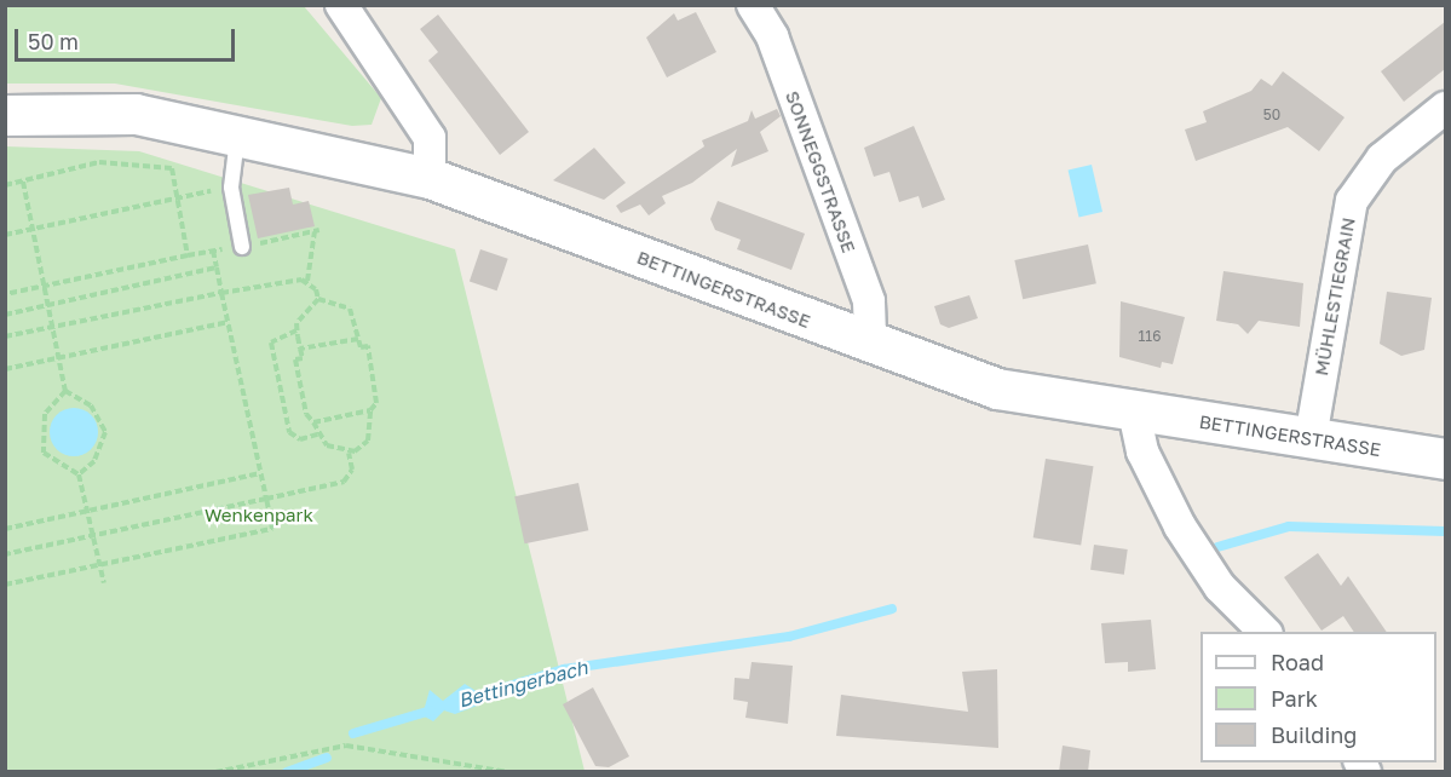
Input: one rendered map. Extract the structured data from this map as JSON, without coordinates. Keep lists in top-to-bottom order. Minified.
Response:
{"streets":{"street":["SONNEGGSTRASSE","BETTINGERSTRASSE","MÜHLESTIEGRAIN"]},"crossings":[["SONNEGGSTRASSE","BETTINGERSTRASSE"],["BETTINGERSTRASSE","MÜHLESTIEGRAIN"]],"water":["Bettingerbach"],"parks":["Wenkenpark"],"house_numbers":["50","116"],"legend":["Road","Park","Building"],"scale_bar":"50 m"}
